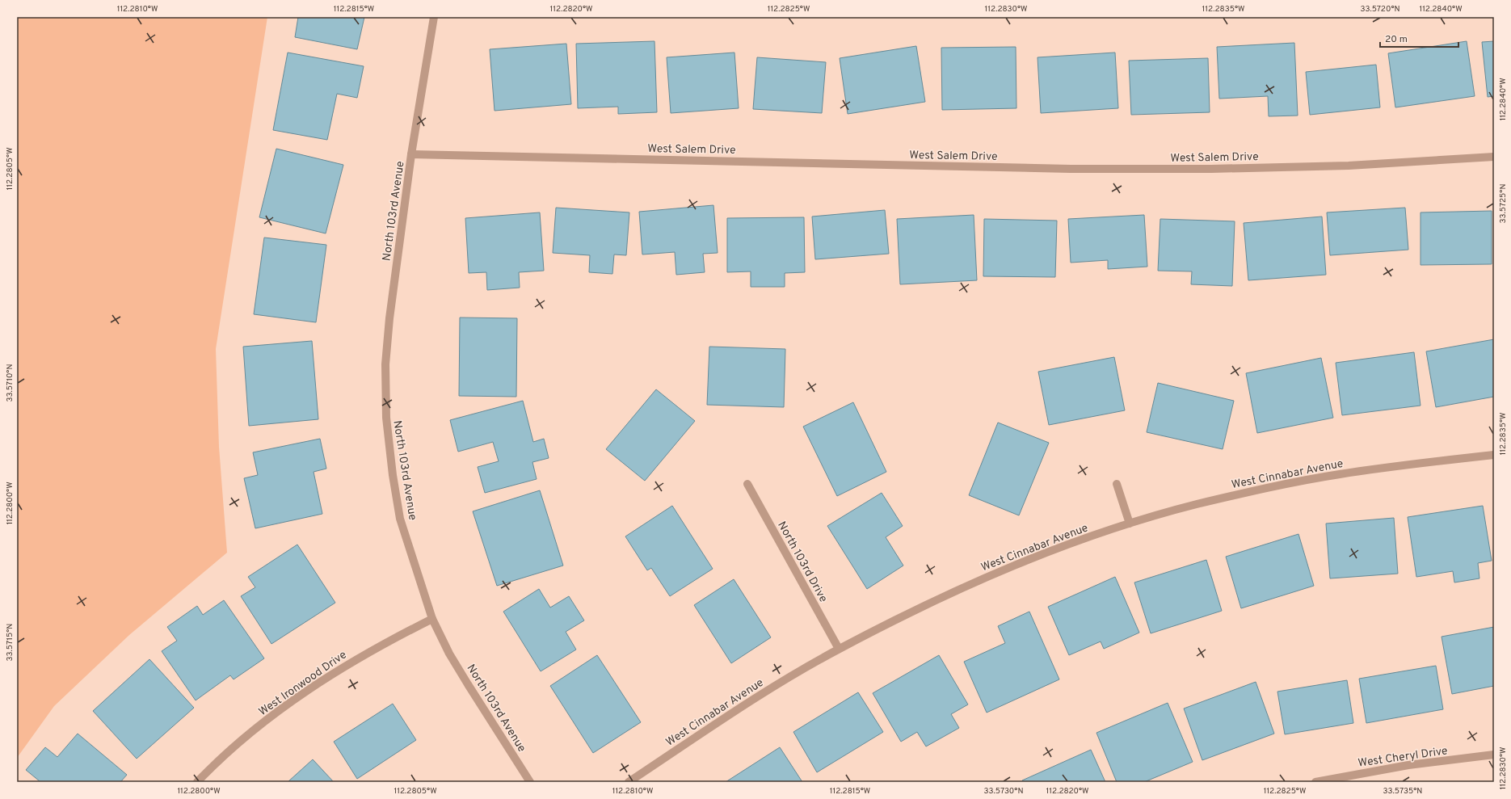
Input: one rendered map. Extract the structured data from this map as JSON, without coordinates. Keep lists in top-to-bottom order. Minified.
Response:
{"streets":{"street":["West Salem Drive","North 103rd Avenue","West Cinnabar Avenue","North 103rd Drive","West Ironwood Drive","West Cheryl Drive"]},"crossings":[["West Salem Drive","North 103rd Avenue"],["North 103rd Avenue","West Ironwood Drive"],["West Cinnabar Avenue","North 103rd Drive"]],"scale_bar":"20 m","coordinates":["112.2810°W","112.2815°W","112.2820°W","112.2825°W","112.2830°W","112.2835°W","33.5720°N","112.2840°W","112.2805°W","33.5725°N","33.5710°N","112.2800°W","33.5715°N","33.5730°N","33.5735°N"]}
